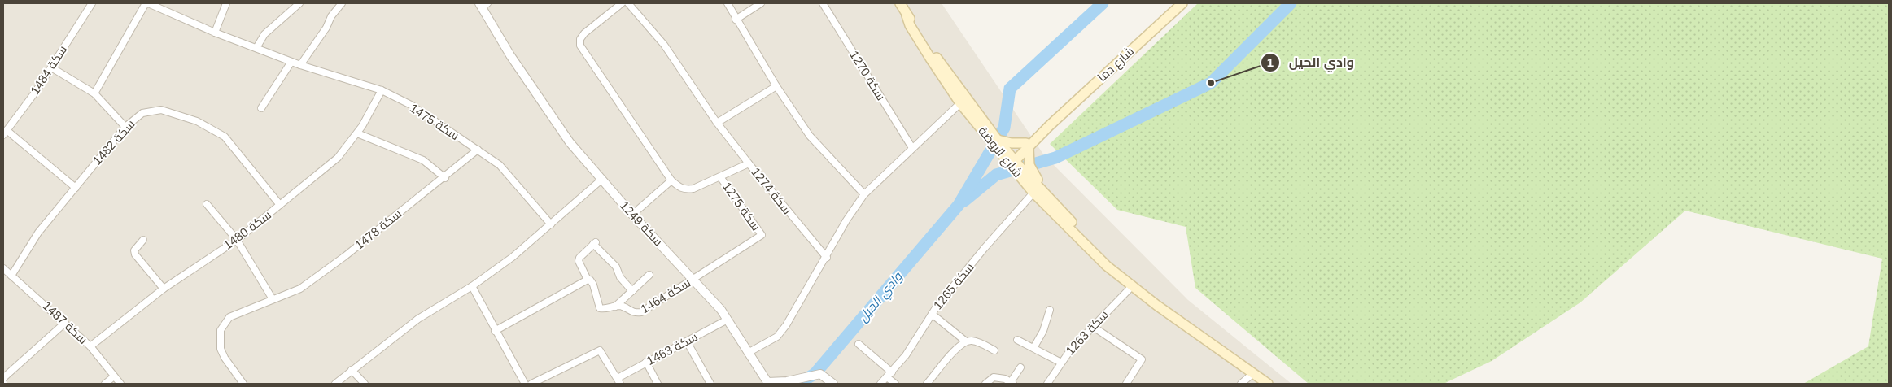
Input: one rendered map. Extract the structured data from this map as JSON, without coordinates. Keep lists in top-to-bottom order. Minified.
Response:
{"streets":{"main road":["شارع دما","شارع الروضة"],"street":["سكة 1484","سكة 1270","سكة 1475","سكة 1482","سكة 1274","سكة 1275","سكة 1249","سكة 1478","سكة 1480","سكة 1265","سكة 1464","سكة 1487","سكة 1263","سكة 1463"]},"crossings":[["شارع دما","شارع الروضة"],["سكة 1475","سكة 1478"],["سكة 1475","سكة 1480"],["سكة 1482","سكة 1480"],["سكة 1482","سكة 1487"],["شارع الروضة","سكة 1265"],["شارع الروضة","سكة 1263"],["سكة 1275","سكة 1464"],["سكة 1249","سكة 1464"],["سكة 1249","سكة 1463"],["سكة 1480","سكة 1487"]],"water":["وادي الحيل"],"places":["وادي الحيل"]}
